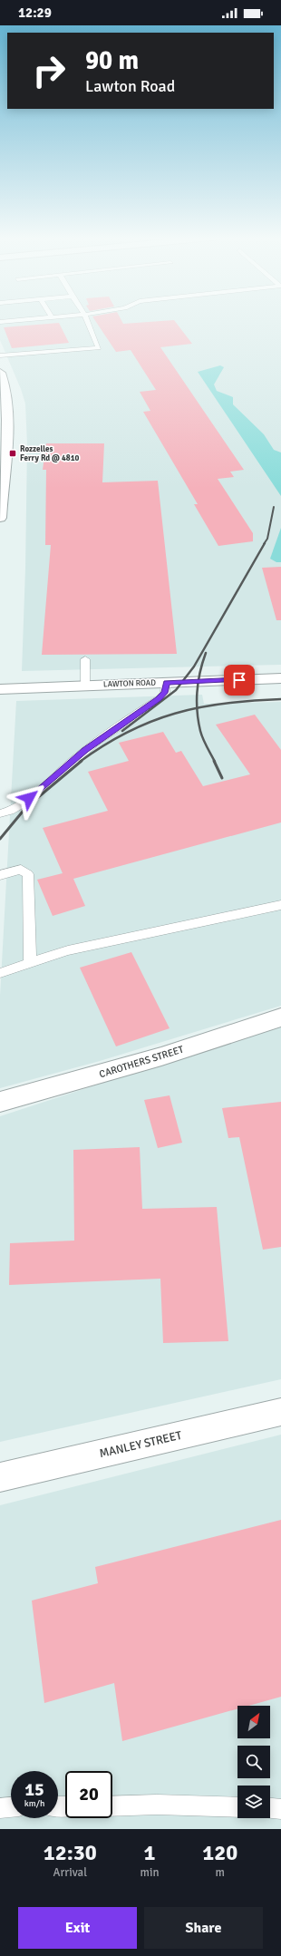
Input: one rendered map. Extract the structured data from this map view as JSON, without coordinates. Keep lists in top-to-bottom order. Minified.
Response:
{"streets":{"street":["LAWTON ROAD","CAROTHERS STREET","MANLEY STREET"]},"places":{"transit":["Rozzelles Ferry Rd @ 4810"]},"north":"top right","page":{"status":"12:29","turn":["90 m","Lawton Road"],"speed":"15 km/h","limit":"20","eta":["12:30","Arrival","1","min","120","m"],"buttons":["Exit","Share"]}}
